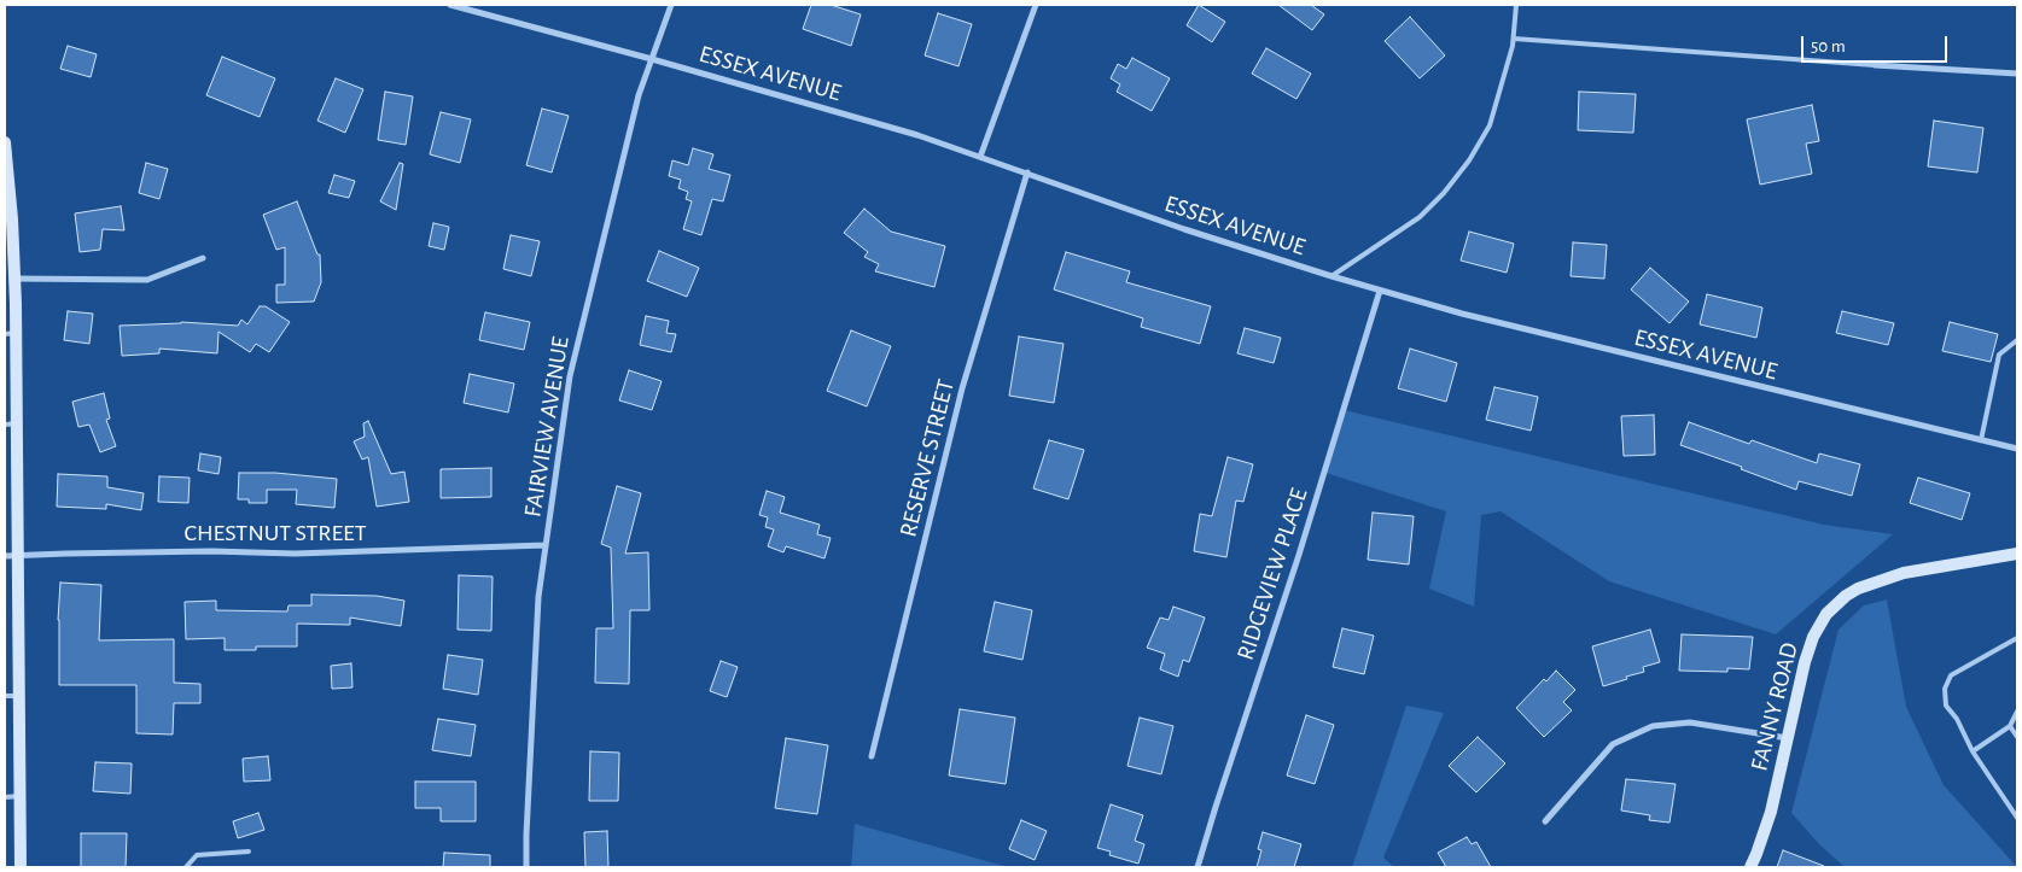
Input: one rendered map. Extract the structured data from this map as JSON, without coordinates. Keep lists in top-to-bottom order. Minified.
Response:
{"streets":{"street":["ESSEX AVENUE","FAIRVIEW AVENUE","RESERVE STREET","CHESTNUT STREET","RIDGEVIEW PLACE","FANNY ROAD"]},"crossings":[["ESSEX AVENUE","FAIRVIEW AVENUE"],["ESSEX AVENUE","RESERVE STREET"],["ESSEX AVENUE","RIDGEVIEW PLACE"],["FAIRVIEW AVENUE","CHESTNUT STREET"]],"scale_bar":"50 m"}
